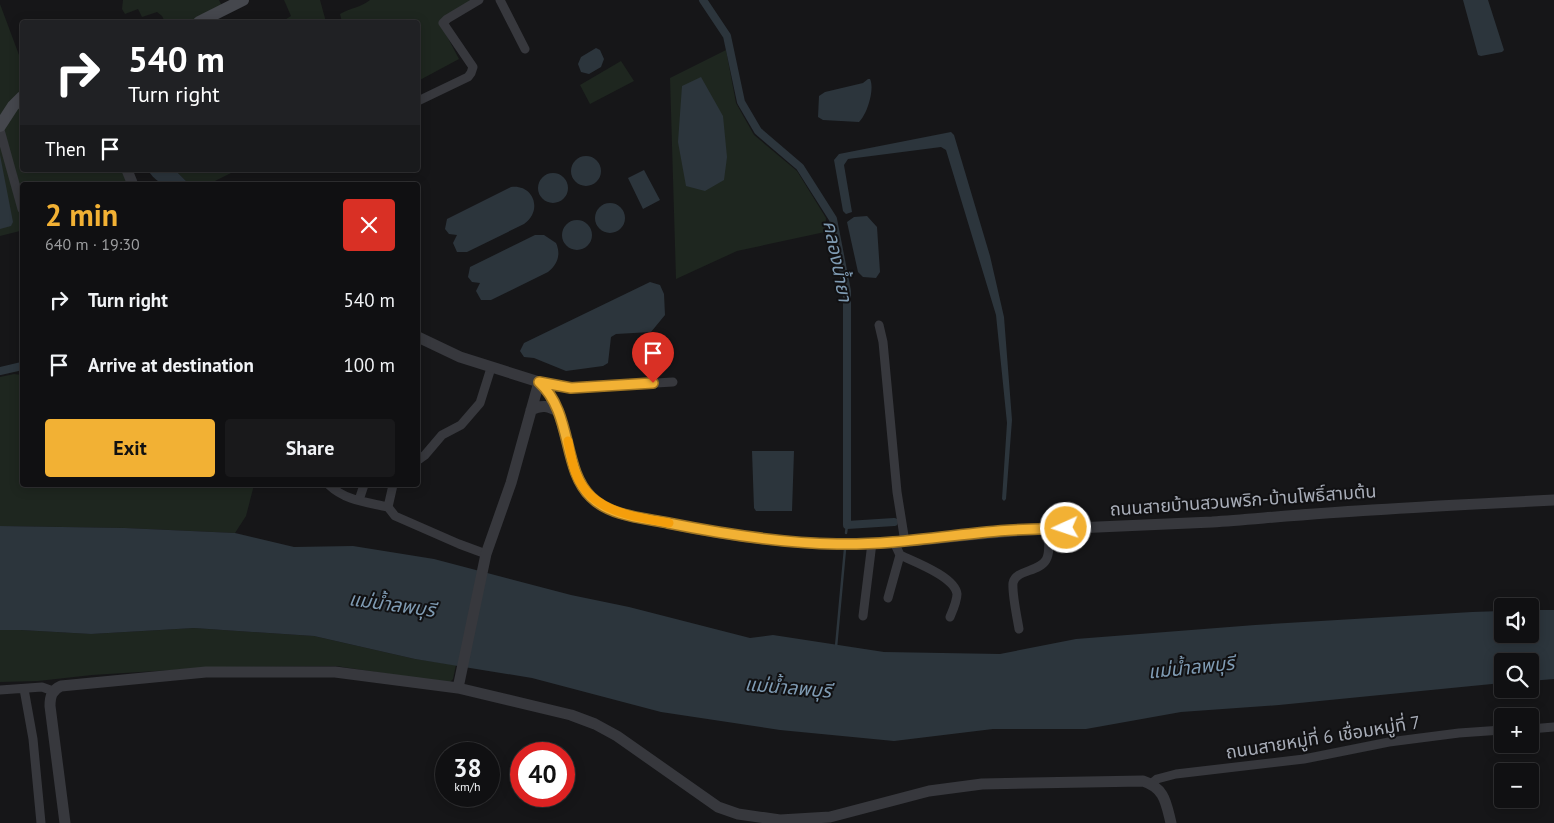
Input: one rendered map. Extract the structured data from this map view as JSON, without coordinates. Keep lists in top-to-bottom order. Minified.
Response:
{"streets":{"street":["ถนนสายบ้านสวนพริก-บ้านโพธิ์สามต้น","ถนนสายหมู่ที่ 6 เชื่อมหมู่ที่ 7"]},"water":["คลองน้ำยา","แม่น้ำลพบุรี"],"page":{"turn":["540 m","Turn right"],"then":"Then","heading":["2 min","640 m · 19:30"],"list":[{"name":"Turn right","value":"540 m"},{"name":"Arrive at destination","value":"100 m"}],"buttons":["Exit","Share"],"map_buttons":["+","−"],"speed":"38 km/h","limit":"40"}}
